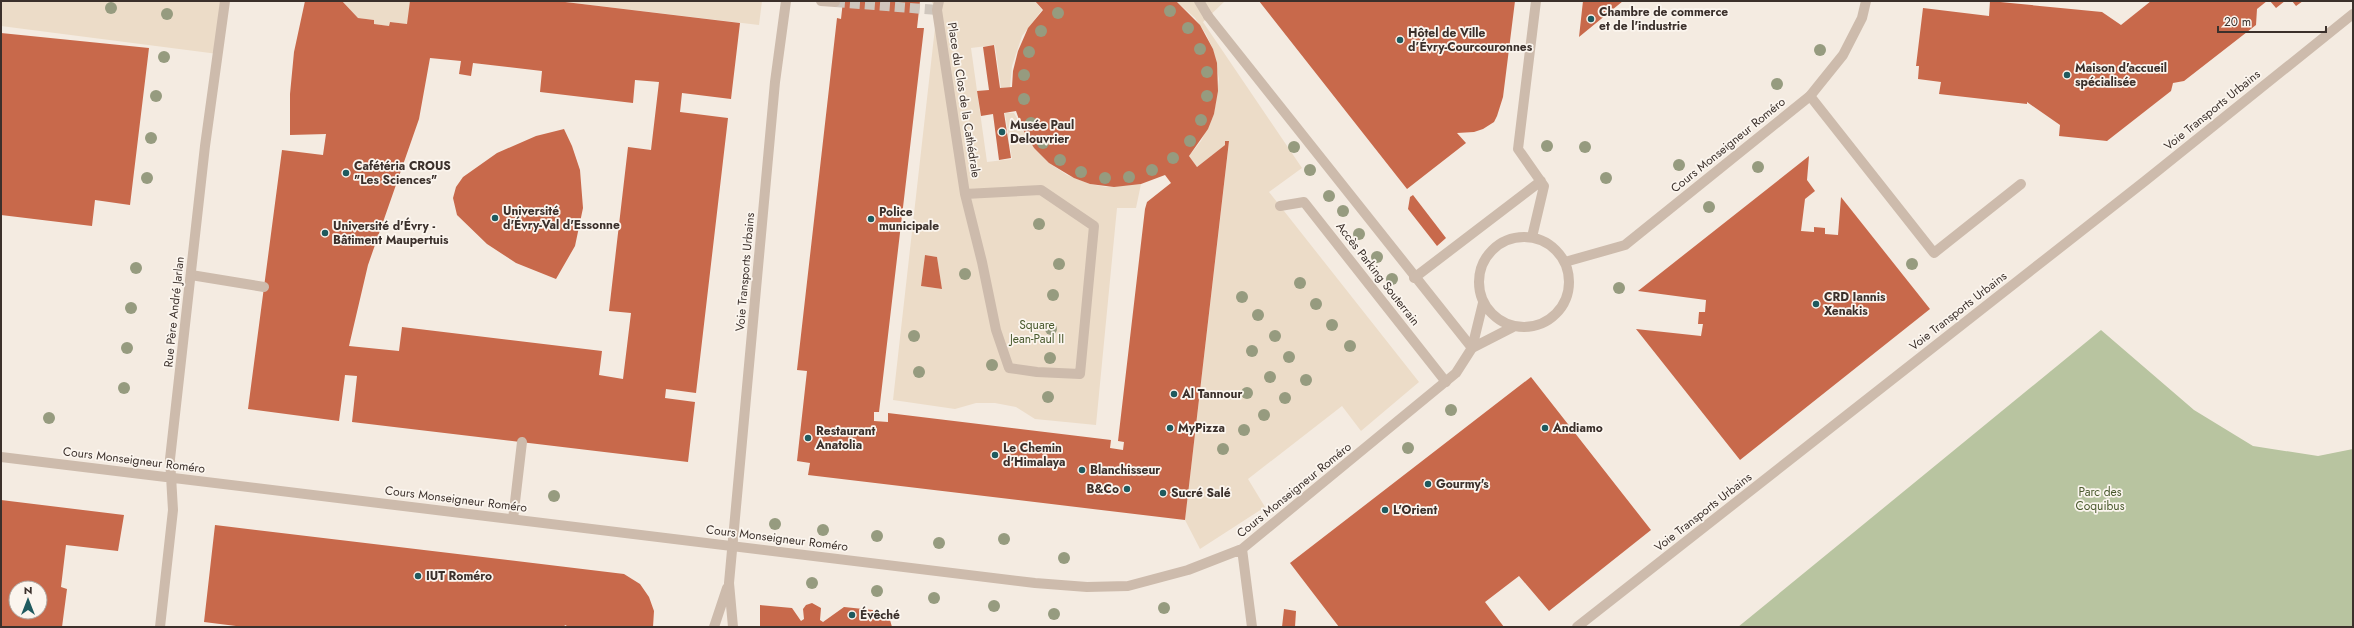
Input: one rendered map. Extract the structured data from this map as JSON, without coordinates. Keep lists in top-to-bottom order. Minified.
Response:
{"streets":{"street":["Place du Clos de la Cathédrale","Voie Transports Urbains","Cours Monseigneur Roméro","Accès Parking Souterrain","Rue Père André Jarlan"]},"crossings":[["Voie Transports Urbains","Cours Monseigneur Roméro"],["Cours Monseigneur Roméro","Accès Parking Souterrain"],["Cours Monseigneur Roméro","Rue Père André Jarlan"]],"parks":["Square Jean-Paul II","Parc des Coquibus"],"places":["Chambre de commerce et de l'industrie","Hôtel de Ville d’Évry-Courcouronnes","Maison d'accueil spécialisée","Musée Paul Delouvrier","Cafétéria CROUS \"Les Sciences\"","Université d'Évry-Val d'Essonne","Police municipale","Université d'Évry - Bâtiment Maupertuis","CRD Iannis Xenakis","Al Tannour","MyPizza","Andiamo","Restaurant Anatolia","Le Chemin d'Himalaya","Blanchisseur","Gourmy's","B&Co","Sucré Salé","L'Orient","IUT Roméro","Évêché"],"scale_bar":"20 m","north":"top"}
